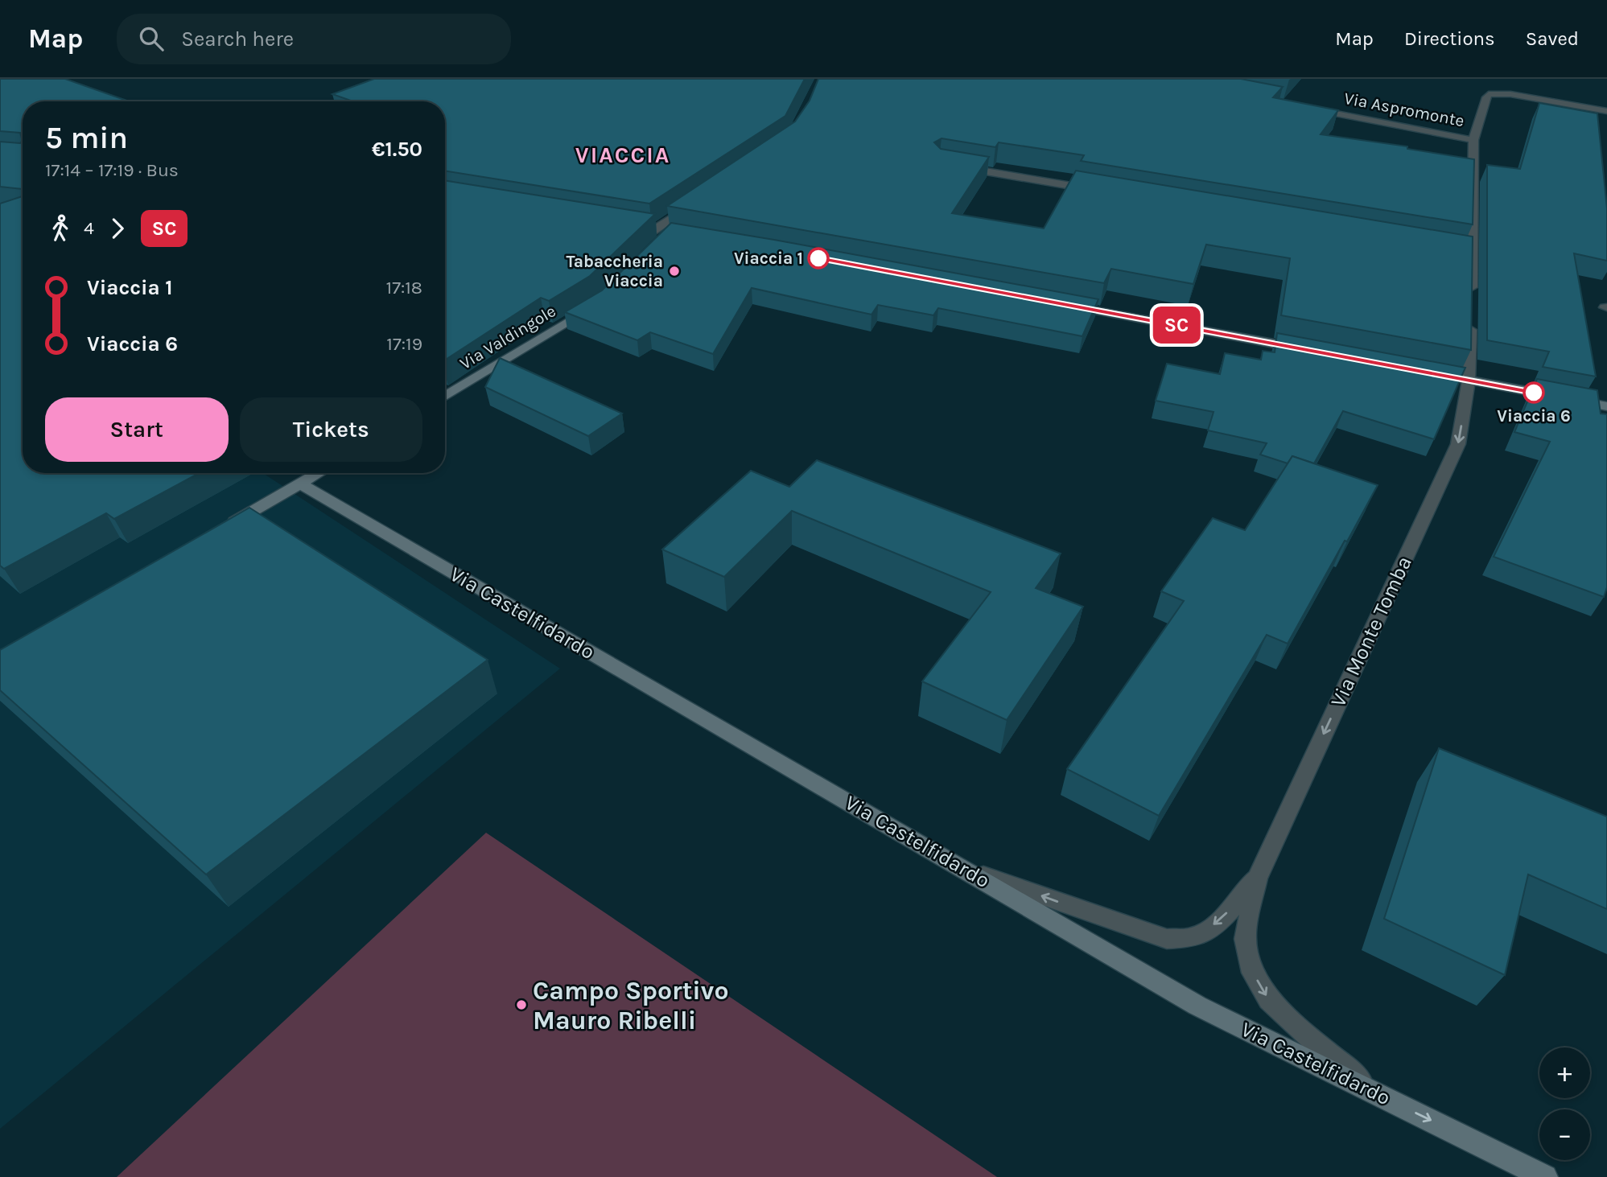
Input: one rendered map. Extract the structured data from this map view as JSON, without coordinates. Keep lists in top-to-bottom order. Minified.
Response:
{"streets":{"street":["Via Aspromonte","Via Valdingole","Via Castelfidardo","Via Monte Tomba"]},"crossings":[["Via Castelfidardo","Via Monte Tomba"]],"districts":["VIACCIA"],"places":["Viaccia 1","Tabaccheria Viaccia","Viaccia 6","Campo Sportivo Mauro Ribelli"],"lines":["bus line SC"],"page":{"header":"Map","search":"Search here","nav":["Map","Directions","Saved"],"on_map":"SC","heading":["5 min","17:14 – 17:19 · Bus","€1.50"],"legs":["4","SC"],"list":[{"name":"Viaccia 1","value":"17:18"},{"name":"Viaccia 6","value":"17:19"}],"buttons":["Start","Tickets"],"map_buttons":["+","−"]}}
